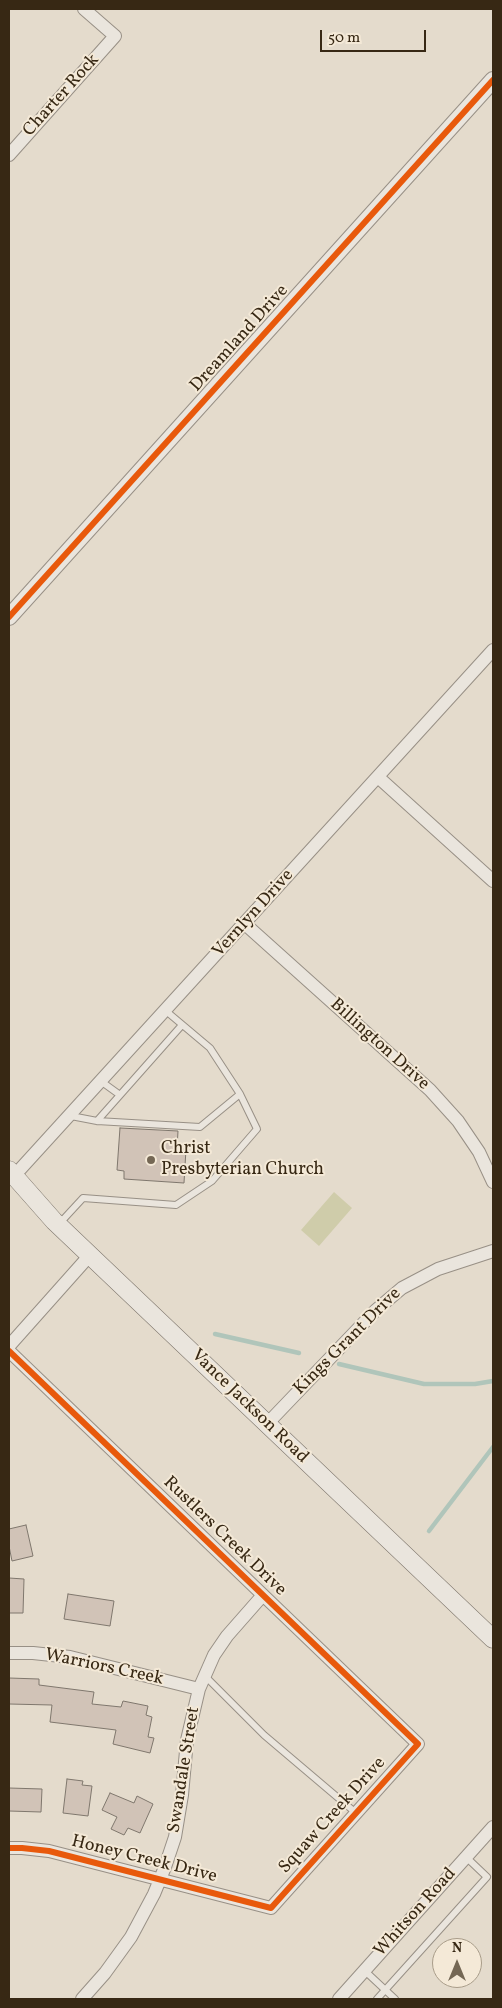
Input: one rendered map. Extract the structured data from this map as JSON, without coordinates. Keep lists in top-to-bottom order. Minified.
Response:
{"streets":{"main road":["Vance Jackson Road"],"street":["Charter Rock","Dreamland Drive","Vernlyn Drive","Billington Drive","Kings Grant Drive","Rustlers Creek Drive","Warriors Creek","Swandale Street","Squaw Creek Drive","Honey Creek Drive","Whitson Road"]},"crossings":[["Vernlyn Drive","Billington Drive"],["Vernlyn Drive","Vance Jackson Road"],["Kings Grant Drive","Vance Jackson Road"],["Rustlers Creek Drive","Swandale Street"],["Rustlers Creek Drive","Squaw Creek Drive"],["Warriors Creek","Swandale Street"],["Swandale Street","Honey Creek Drive"],["Squaw Creek Drive","Honey Creek Drive"]],"places":["Christ Presbyterian Church"],"scale_bar":"50 m","north":"top"}
